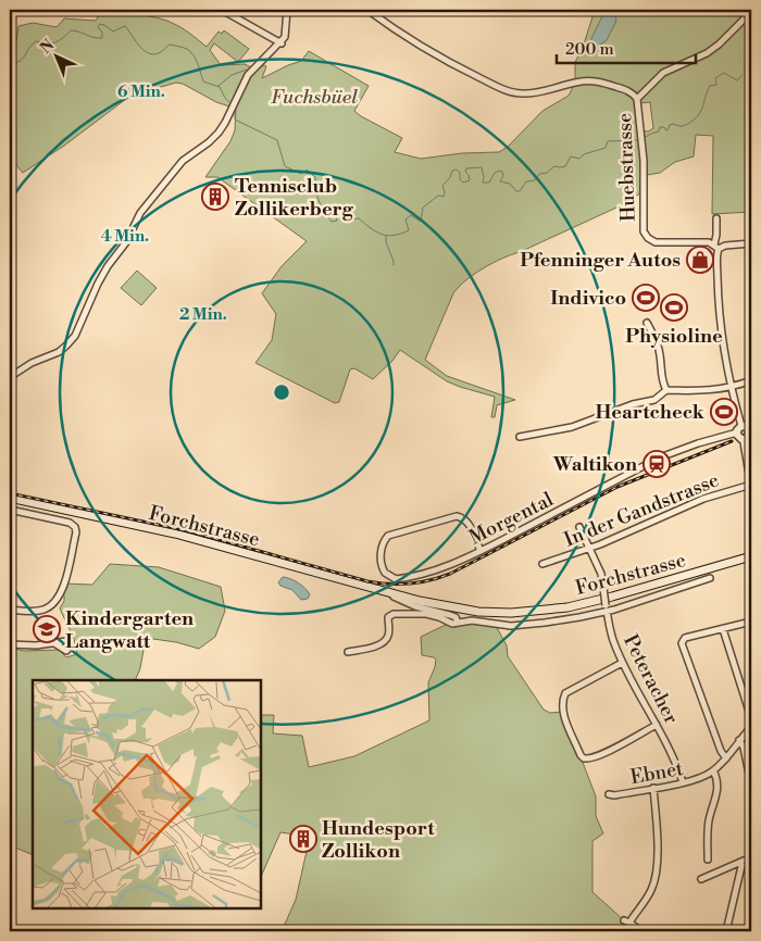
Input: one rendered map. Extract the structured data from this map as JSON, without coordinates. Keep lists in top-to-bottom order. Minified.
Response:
{"streets":{"main road":["Forchstrasse"],"street":["Huebstrasse","In der Gandstrasse","Morgental","Peteracher","Ebnet"]},"crossings":[["In der Gandstrasse","Peteracher"],["Peteracher","Ebnet"]],"parks":["Fuchsbüel"],"places":{"building":["Tennisclub Zollikerberg","Hundesport Zollikon"],"shop":["Pfenninger Autos"],"sports":["Indivico","Physioline","Heartcheck"],"station":["Waltikon"],"school or university":["Kindergarten Langwatt"]},"scale_bar":"200 m","north":"top left","rings":["6 Min.","4 Min.","2 Min."]}
